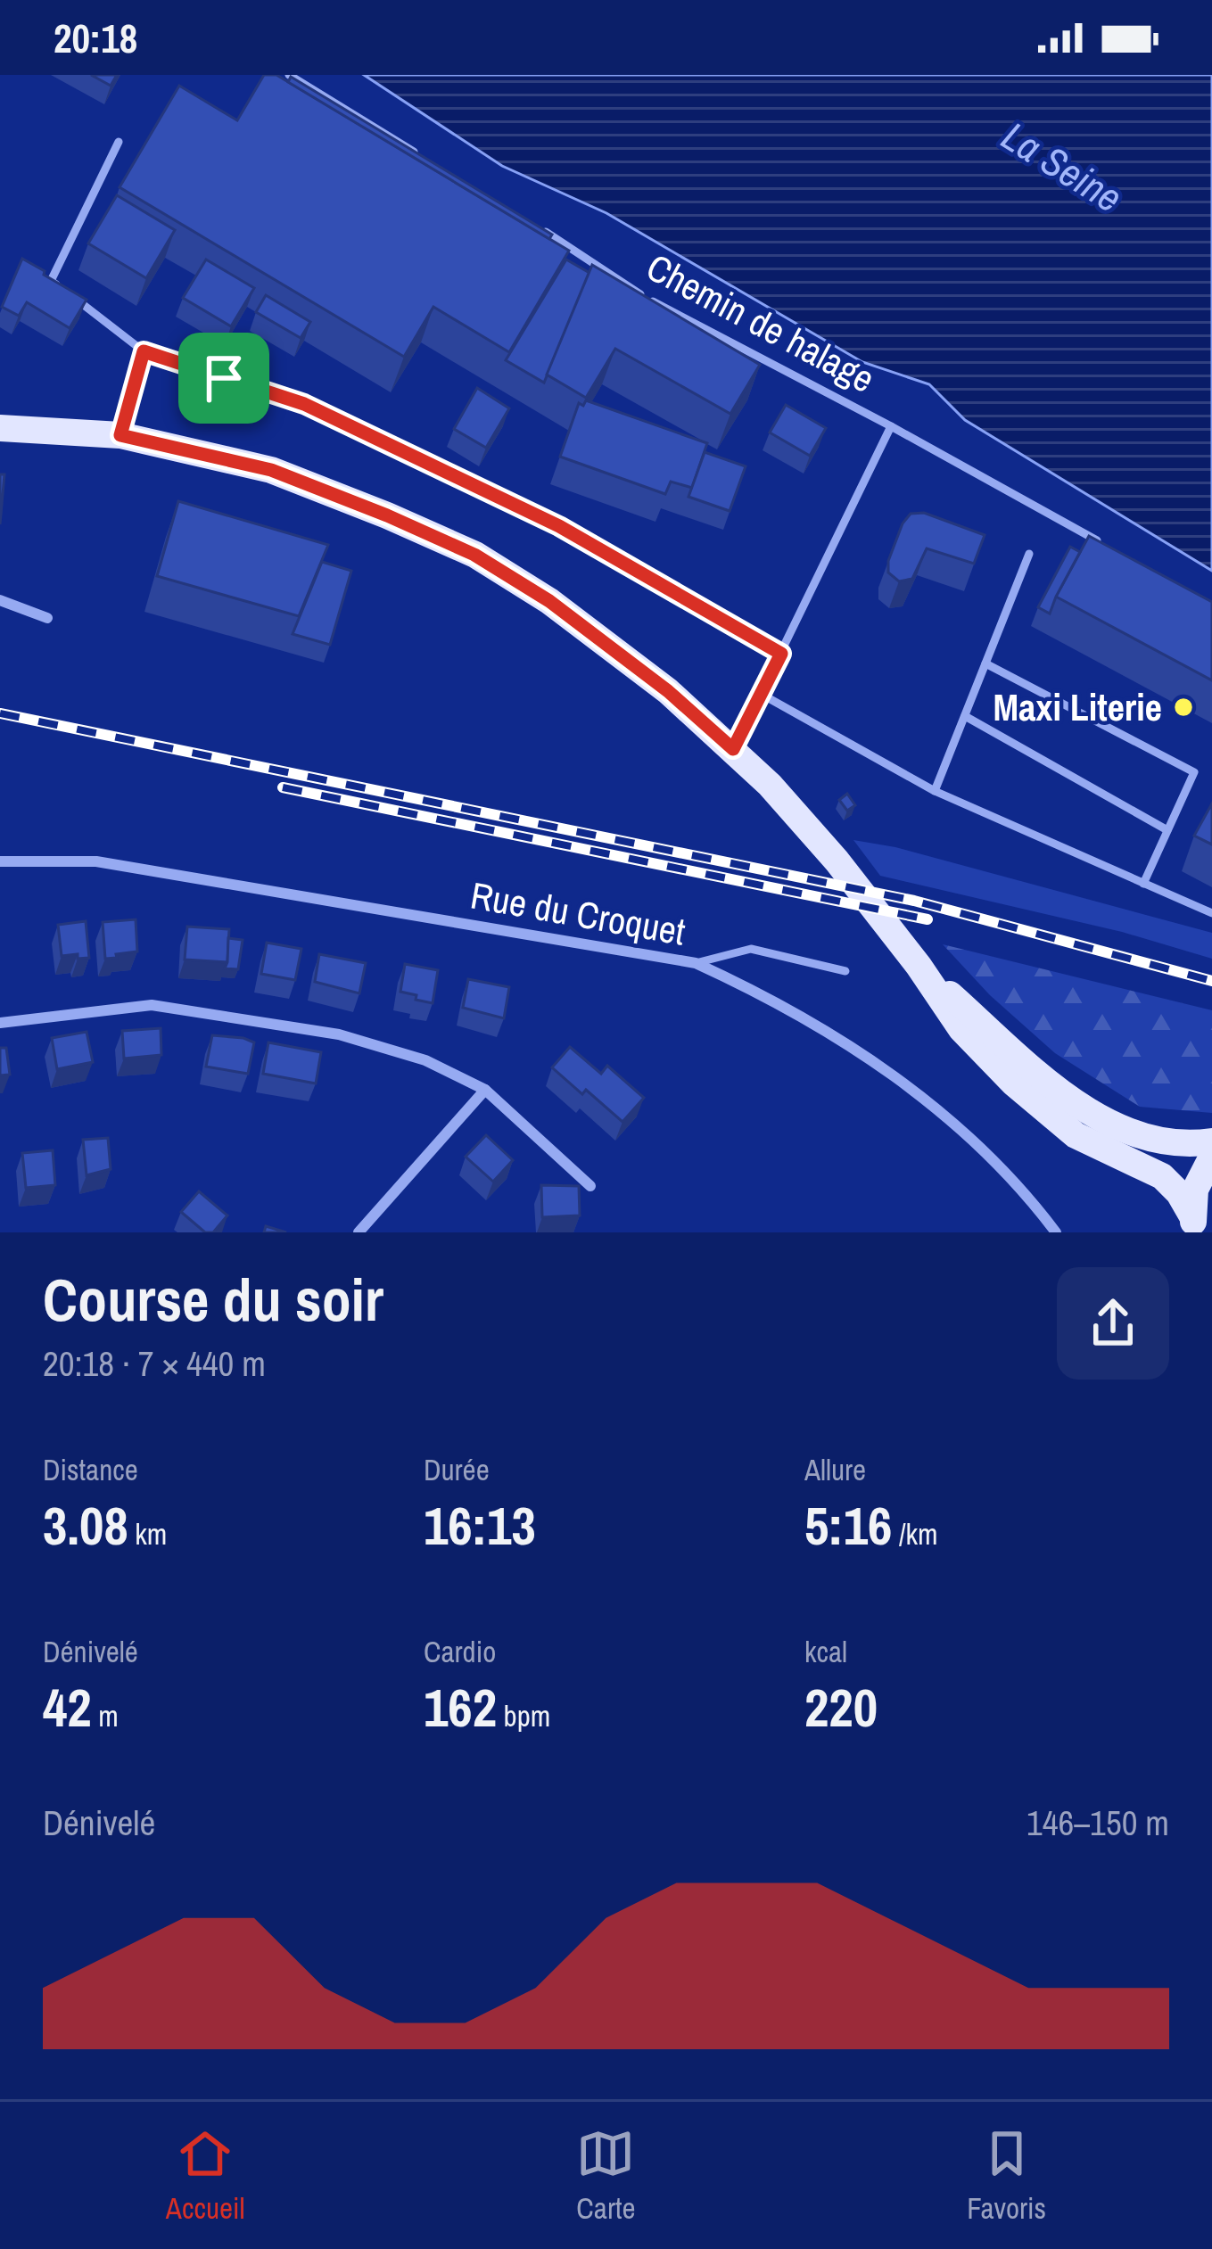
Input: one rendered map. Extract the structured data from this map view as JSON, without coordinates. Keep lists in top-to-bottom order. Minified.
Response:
{"streets":{"street":["Rue du Croquet"],"lane":["Chemin de halage"]},"water":["La Seine"],"places":["Maxi Literie"],"page":{"status":"20:18","heading":["Course du soir","20:18 · 7 × 440 m"],"stats":[["Distance","3.08 km"],["Durée","16:13"],["Allure","5:16 /km"],["Dénivelé","42 m"],["Cardio","162 bpm"],["kcal","220"]],"chart":["Dénivelé","146–150 m"],"tabs":["Accueil","Carte","Favoris"]}}
